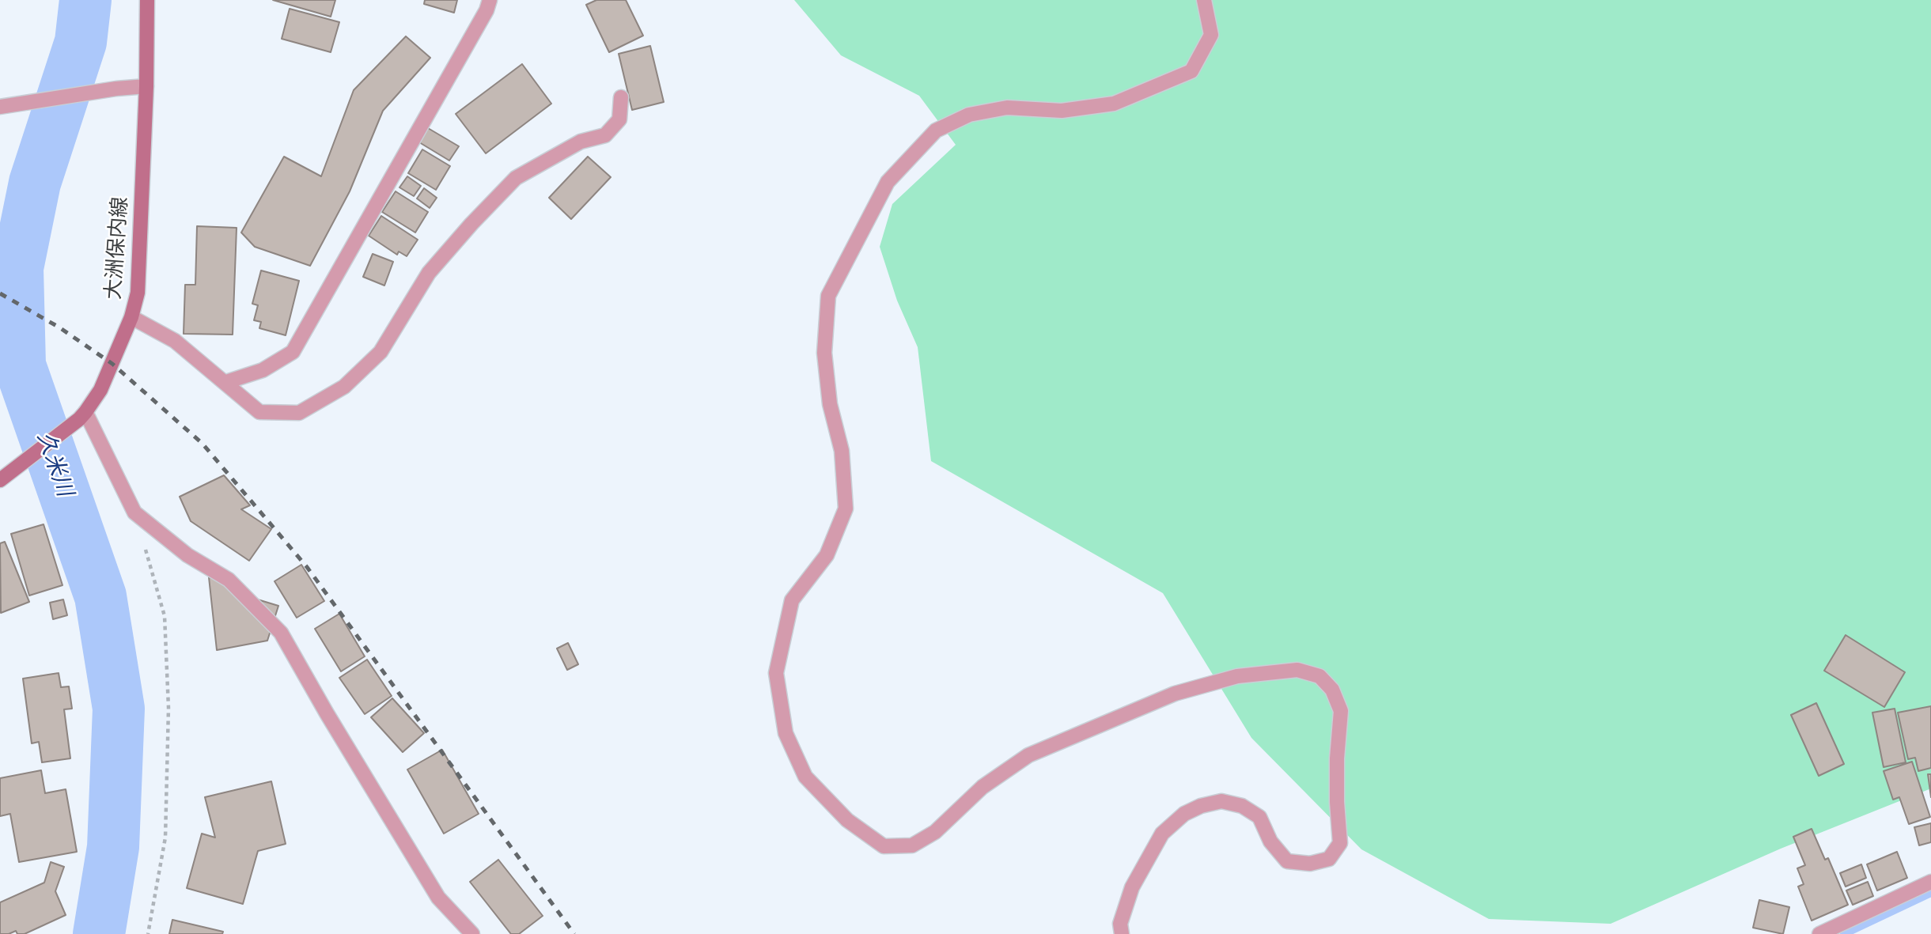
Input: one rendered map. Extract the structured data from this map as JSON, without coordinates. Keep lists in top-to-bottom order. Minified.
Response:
{"streets":{"main road":["大洲保内線"]},"water":["久米川"]}
